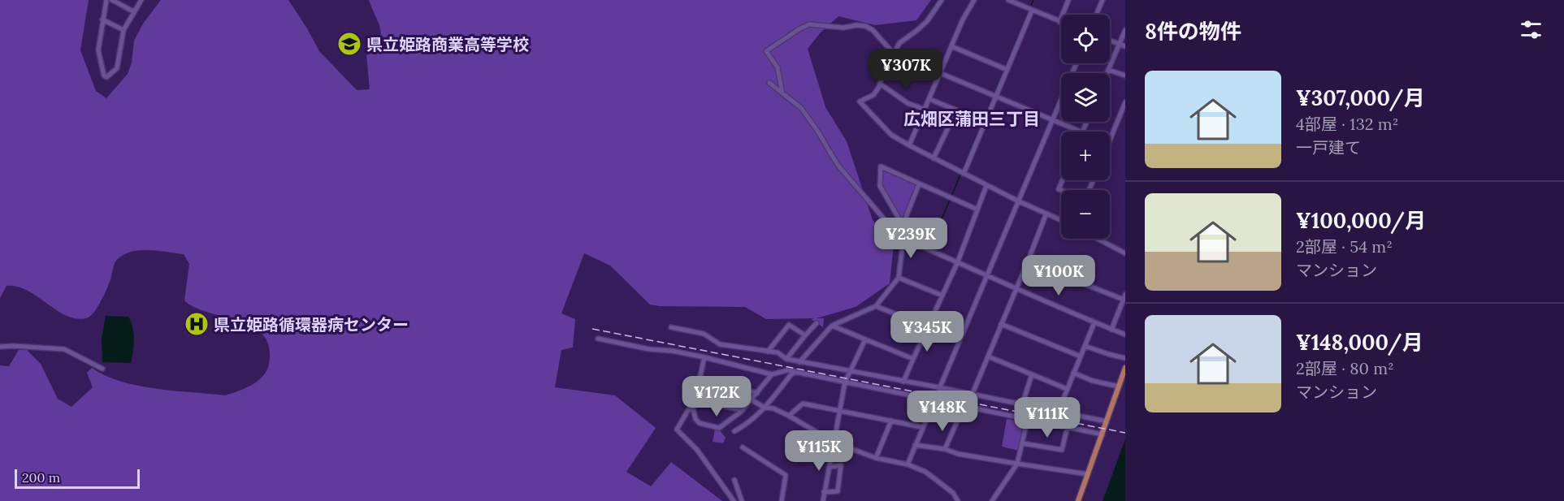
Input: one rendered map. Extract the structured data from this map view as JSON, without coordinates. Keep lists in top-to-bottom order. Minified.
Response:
{"districts":["広畑区蒲田三丁目"],"places":{"school or university":["県立姫路商業高等学校"],"hospital":["県立姫路循環器病センター"]},"scale_bar":"200 m","page":{"heading":"8件の物件","map_buttons":["+","−"],"price":["¥307K","¥239K","¥100K","¥345K","¥172K","¥148K","¥111K","¥115K"],"list":[{"name":"¥307,000/月","note":"4部屋 · 132 m² · 一戸建て"},{"name":"¥100,000/月","note":"2部屋 · 54 m² · マンション"},{"name":"¥148,000/月","note":"2部屋 · 80 m² · マンション"}],"scale":"200 m"}}
